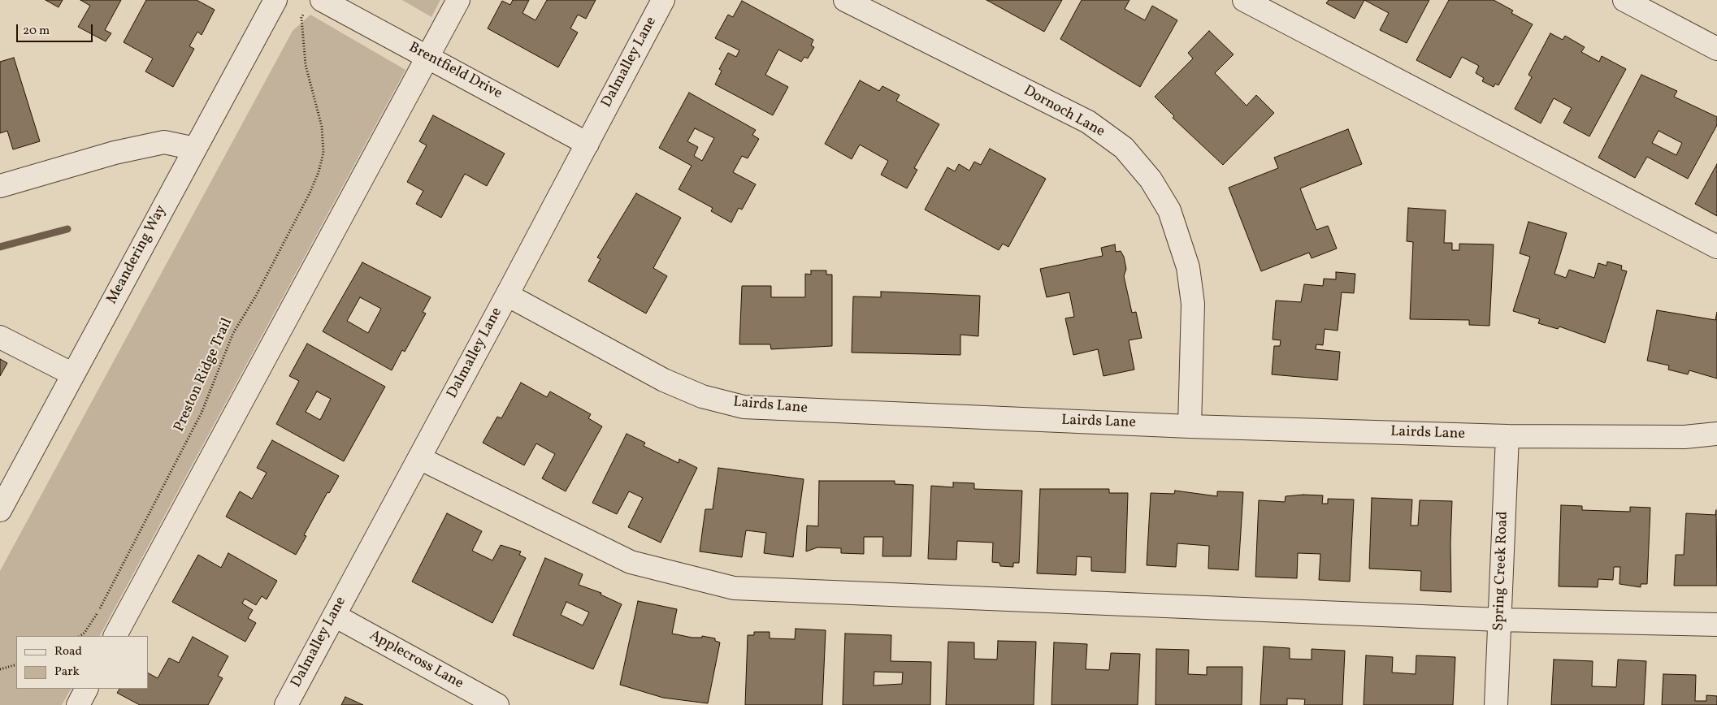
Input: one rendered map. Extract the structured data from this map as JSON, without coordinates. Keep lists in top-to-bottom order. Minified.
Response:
{"streets":{"street":["Dalmalley Lane","Brentfield Drive","Dornoch Lane","Meandering Way","Lairds Lane","Spring Creek Road","Applecross Lane"],"path":["Preston Ridge Trail"]},"crossings":[["Dalmalley Lane","Brentfield Drive"],["Dalmalley Lane","Lairds Lane"],["Dalmalley Lane","Applecross Lane"],["Dornoch Lane","Lairds Lane"],["Lairds Lane","Spring Creek Road"]],"legend":["Road","Park"],"scale_bar":"20 m"}
